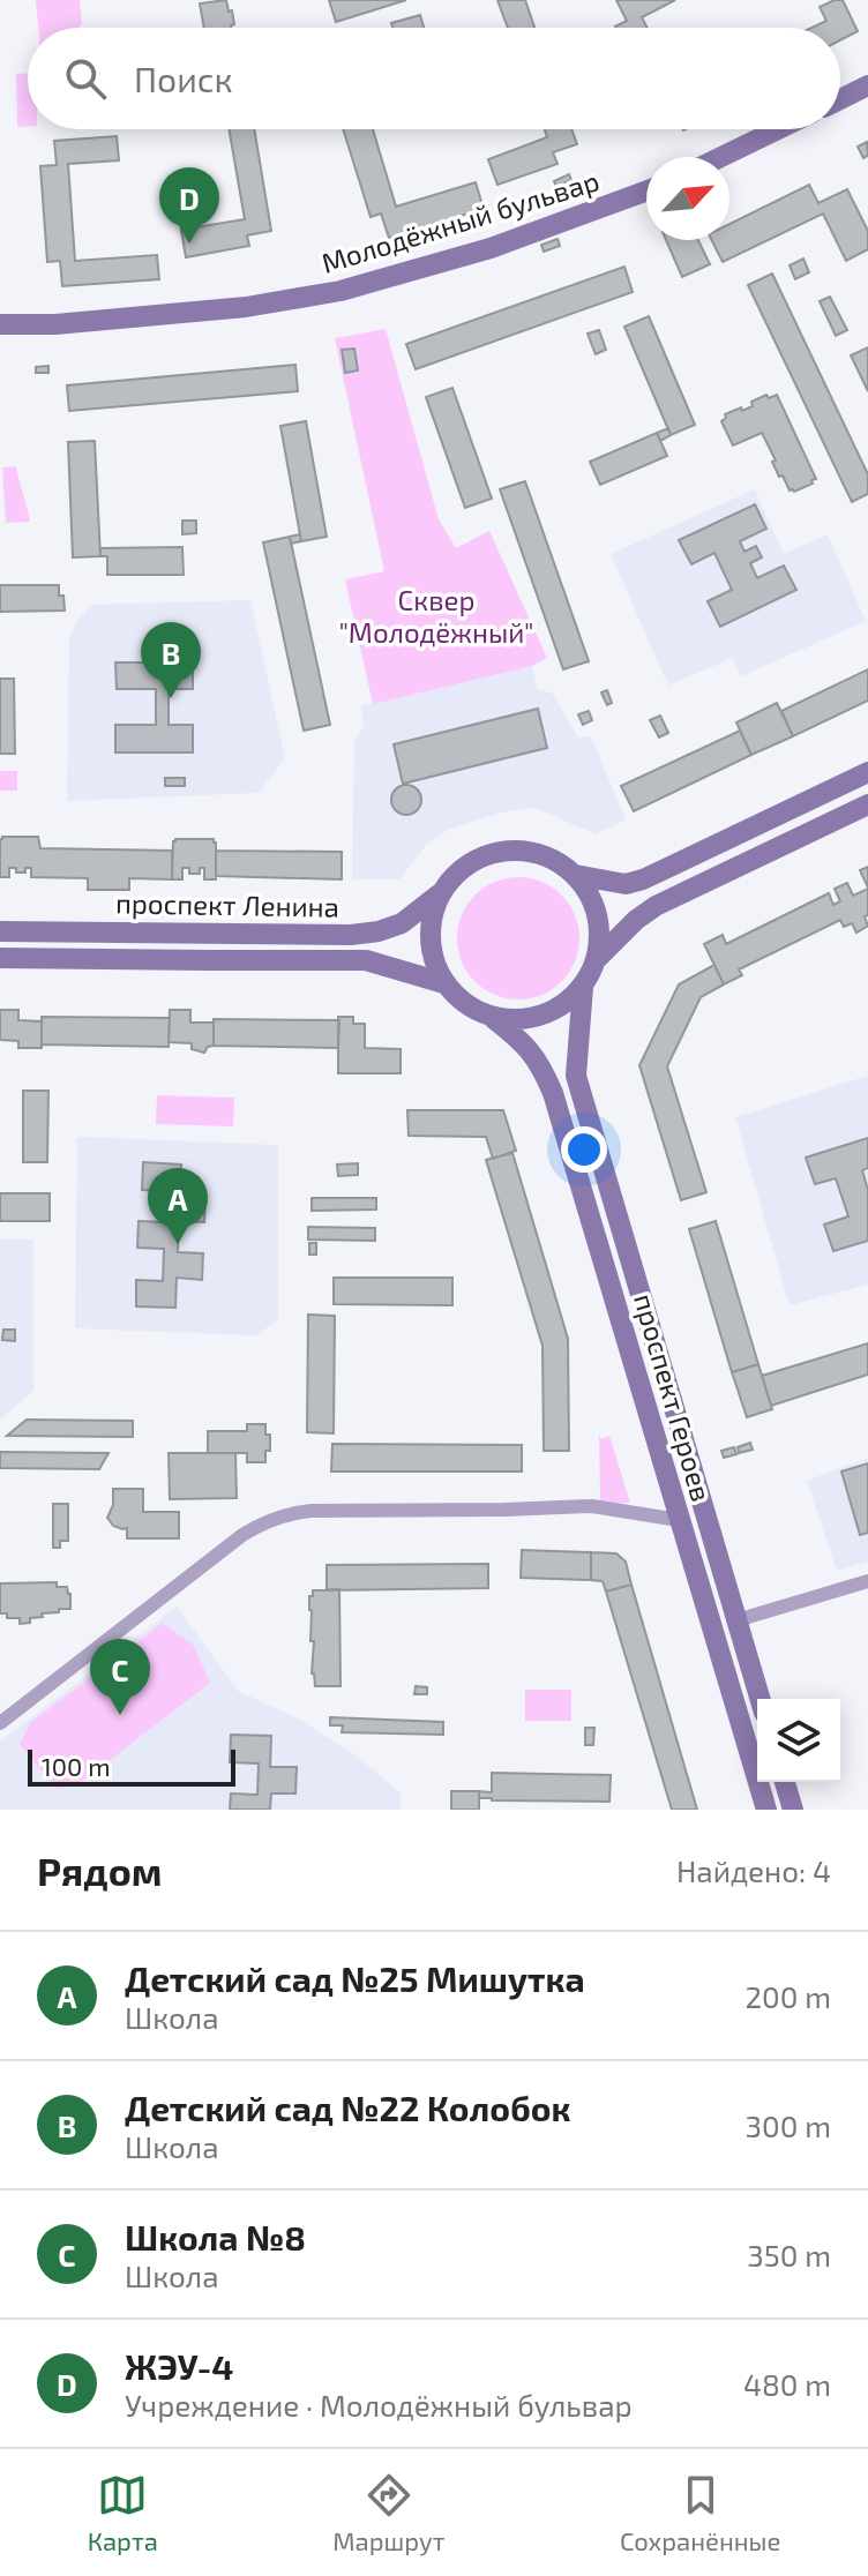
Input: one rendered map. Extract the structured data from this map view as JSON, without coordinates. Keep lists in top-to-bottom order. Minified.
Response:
{"streets":{"main road":["Молодёжный бульвар","проспект Ленина","проспект Героев"]},"crossings":[["проспект Ленина","проспект Героев"]],"parks":["Сквер \"Молодёжный\""],"scale_bar":"100 m","north":"top right","page":{"search":"Поиск","pins":["D","B","A","C"],"scale":"100 m","heading":["Рядом","Найдено: 4"],"list":[{"mark":"A","name":"Детский сад №25 Мишутка","note":"Школа","value":"200 m"},{"mark":"B","name":"Детский сад №22 Колобок","note":"Школа","value":"300 m"},{"mark":"C","name":"Школа №8","note":"Школа","value":"350 m"},{"mark":"D","name":"ЖЭУ-4","note":"Учреждение · Молодёжный бульвар","value":"480 m"}],"nav":["Карта","Маршрут","Сохранённые"]}}
